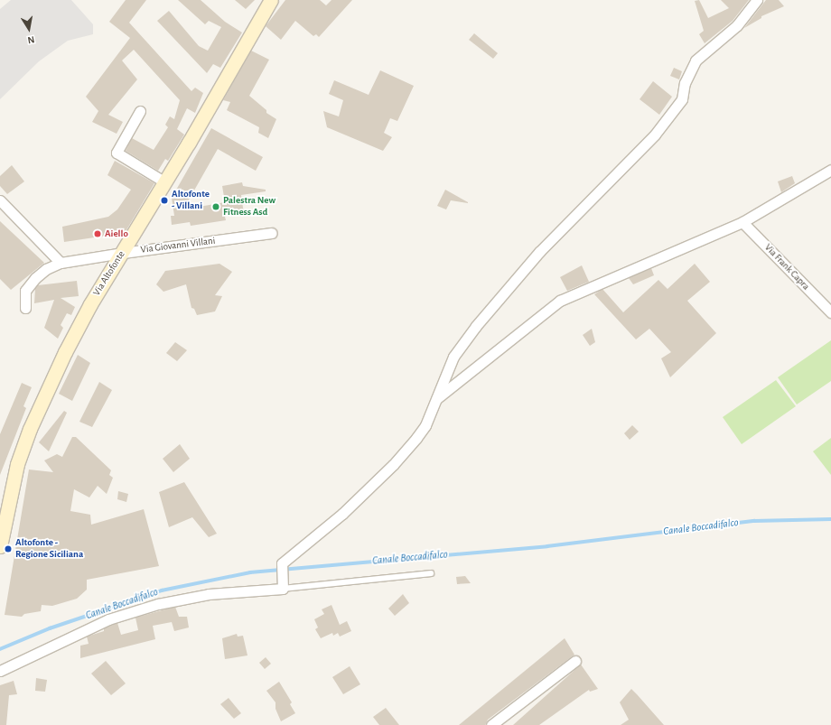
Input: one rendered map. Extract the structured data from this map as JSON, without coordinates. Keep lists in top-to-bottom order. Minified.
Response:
{"streets":{"street":["Via Giovanni Villani","Via Frank Capra","Via Altofonte"]},"crossings":[["Via Giovanni Villani","Via Altofonte"]],"water":["Canale Boccadifalco"],"places":["Altofonte - Villani","Palestra New Fitness Asd","Aiello","Altofonte - Regione Siciliana"],"north":"bottom"}
